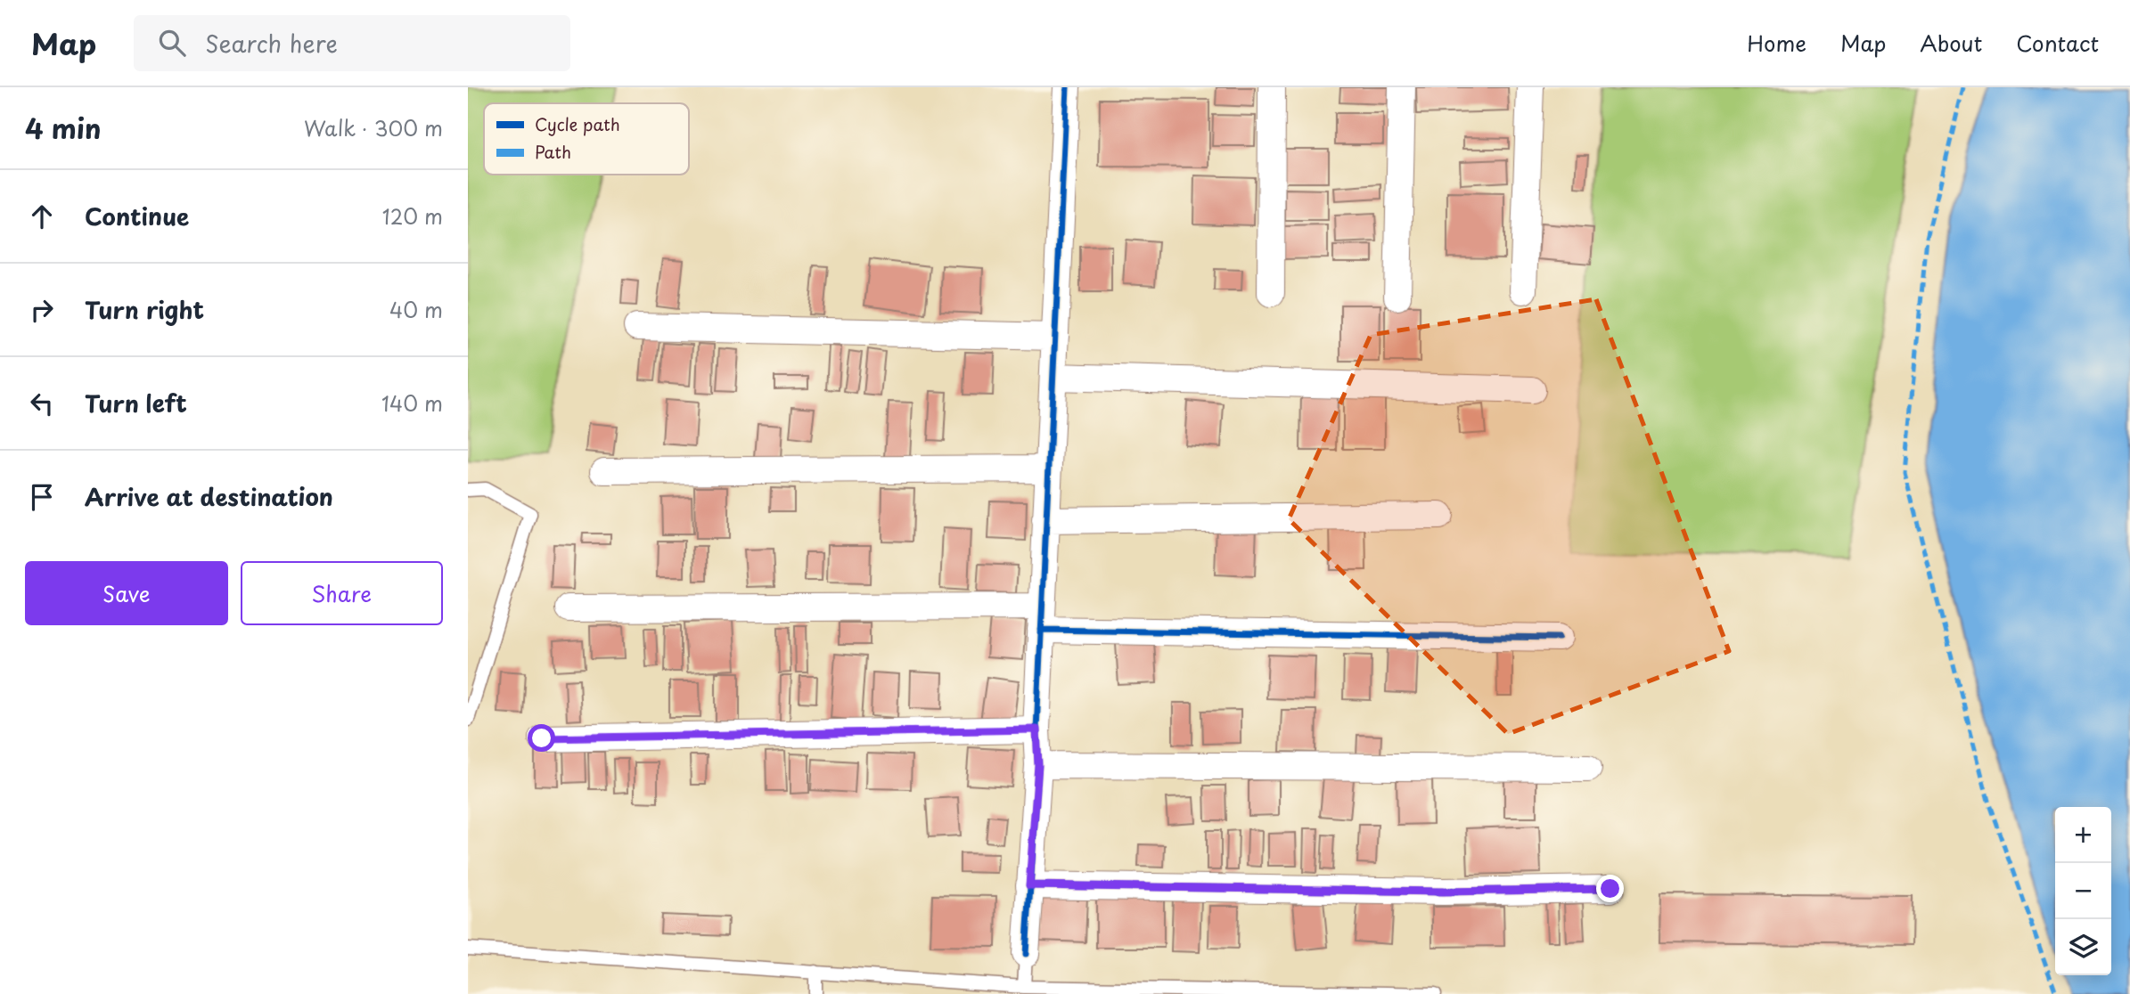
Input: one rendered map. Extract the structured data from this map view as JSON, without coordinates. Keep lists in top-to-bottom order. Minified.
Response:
{"legend":["Cycle path","Path"],"page":{"header":"Map","search":"Search here","nav":["Home","Map","About","Contact"],"heading":["4 min","Walk · 300 m"],"list":[["Continue","120 m"],["Turn right","40 m"],["Turn left","140 m"],"Arrive at destination"],"buttons":["Save","Share"],"map_buttons":["+","−"]}}
